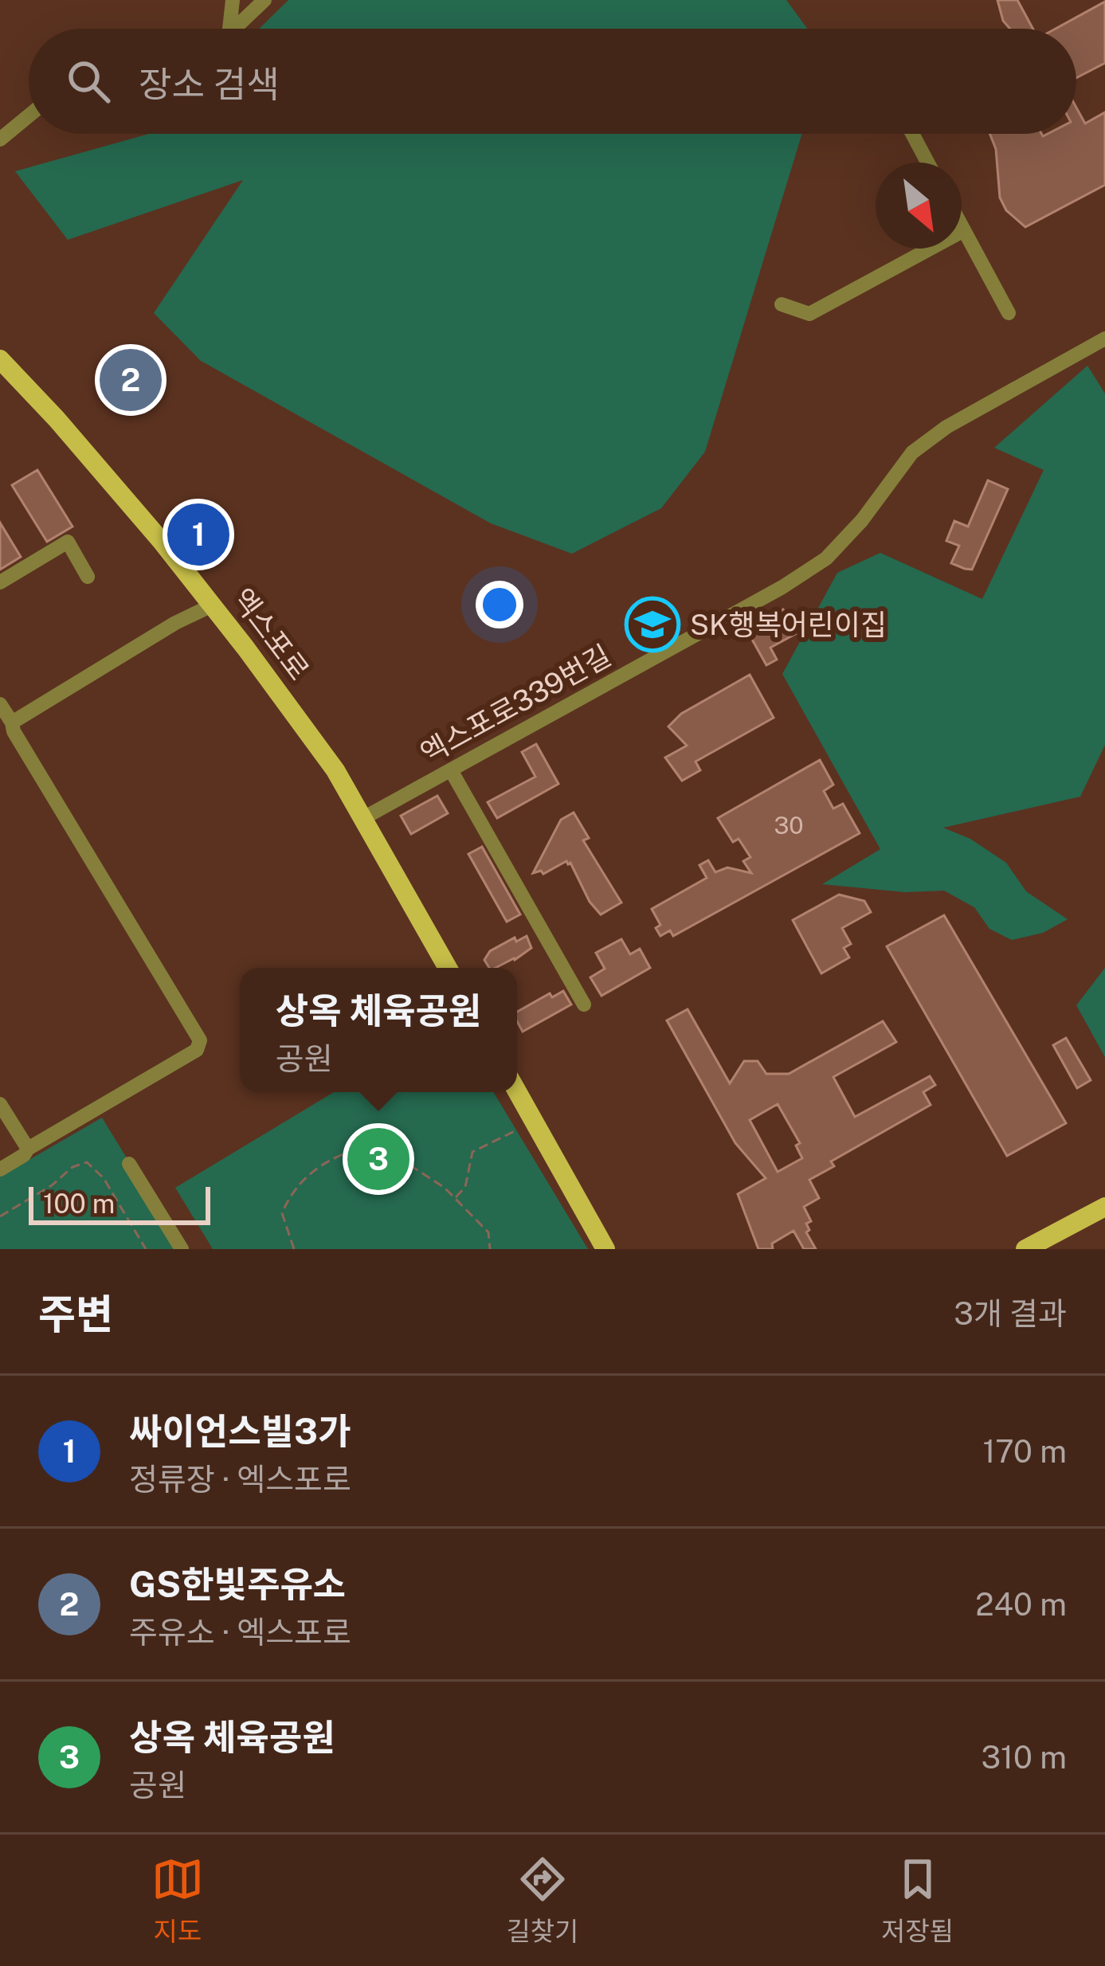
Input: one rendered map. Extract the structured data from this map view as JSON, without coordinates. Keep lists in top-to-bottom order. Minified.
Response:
{"streets":{"main road":["엑스포로"],"street":["엑스포로339번길"]},"crossings":[["엑스포로","엑스포로339번길"]],"places":{"school or university":["SK행복어린이집"]},"house_numbers":["30"],"scale_bar":"100 m","north":"bottom right","page":{"search":"장소 검색","pins":["2","1","3"],"popup":["상옥 체육공원","공원"],"scale":"100 m","heading":["주변","3개 결과"],"list":[{"mark":"1","name":"싸이언스빌3가","note":"정류장 · 엑스포로","value":"170 m"},{"mark":"2","name":"GS한빛주유소","note":"주유소 · 엑스포로","value":"240 m"},{"mark":"3","name":"상옥 체육공원","note":"공원","value":"310 m"}],"nav":["지도","길찾기","저장됨"]}}
